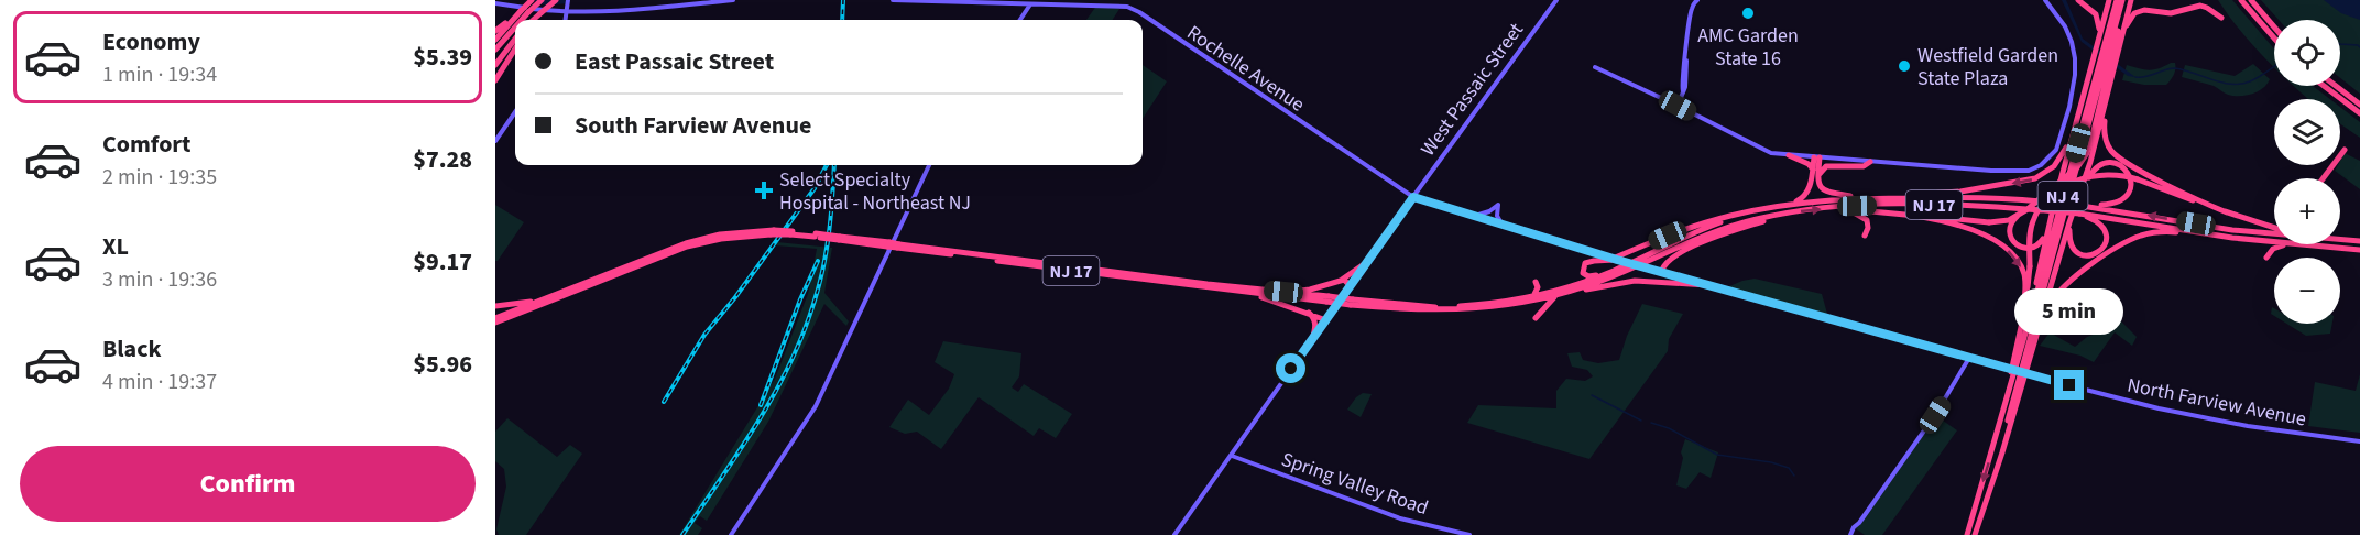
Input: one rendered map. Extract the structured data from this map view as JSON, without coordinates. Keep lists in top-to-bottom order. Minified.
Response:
{"streets":{"highway":["NJ 4","NJ 17"],"street":["Rochelle Avenue","West Passaic Street","North Farview Avenue","Spring Valley Road"]},"crossings":[["Rochelle Avenue","West Passaic Street"],["Rochelle Avenue","North Farview Avenue"],["West Passaic Street","Spring Valley Road"]],"places":{"other":["AMC Garden State 16","Westfield Garden State Plaza"],"health":["Select Specialty Hospital - Northeast NJ"]},"page":{"list":[{"name":"Economy","note":"1 min · 19:34","value":"$5.39"},{"name":"Comfort","note":"2 min · 19:35","value":"$7.28"},{"name":"XL","note":"3 min · 19:36","value":"$9.17"},{"name":"Black","note":"4 min · 19:37","value":"$5.96"}],"map_buttons":["+","−"],"banner":["East Passaic Street","South Farview Avenue"],"bubble":"5 min","buttons":"Confirm"}}
